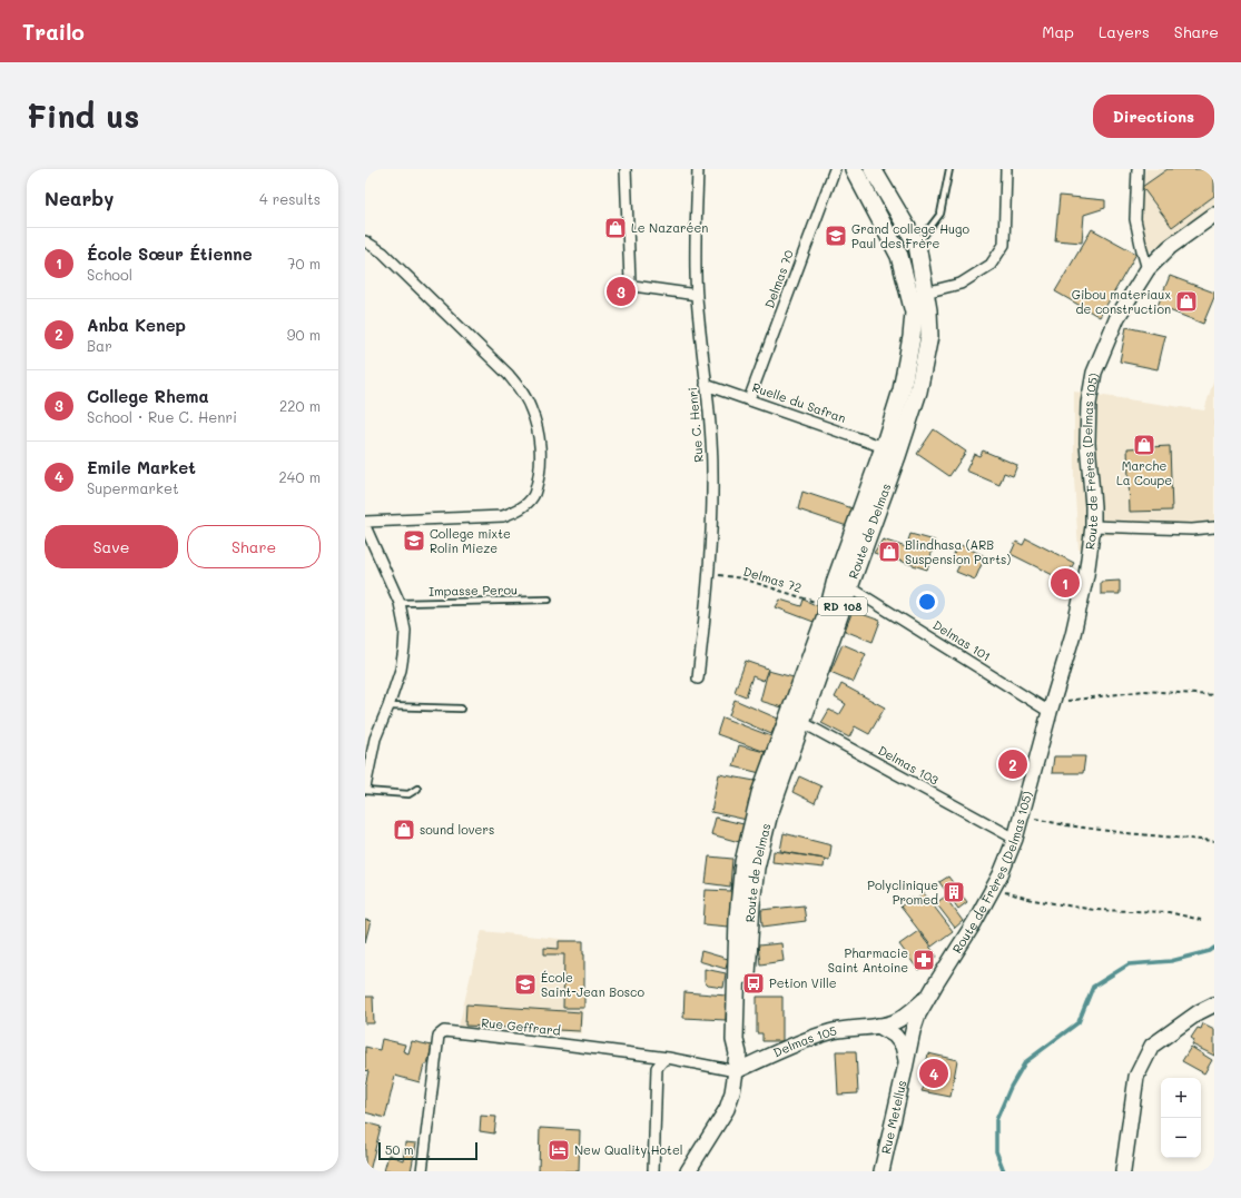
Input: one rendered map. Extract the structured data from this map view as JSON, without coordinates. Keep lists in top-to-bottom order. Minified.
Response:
{"streets":{"main road":["Route de Frères (Delmas 105)","Route de Delmas","RD 108","Delmas 105","Rue Metellus"],"street":["Delmas 70","Ruelle du Safran","Rue C. Henri","Delmas 101","Delmas 103","Rue Geffrard"],"lane":["Impasse Perou"],"path":["Delmas 72"]},"crossings":[["Delmas 70","Ruelle du Safran"],["Ruelle du Safran","Rue C. Henri"],["Ruelle du Safran","Route de Delmas"],["Rue C. Henri","Delmas 72"],["Route de Frères (Delmas 105)","Delmas 101"],["Route de Frères (Delmas 105)","Delmas 103"],["Route de Frères (Delmas 105)","Delmas 105"],["Route de Frères (Delmas 105)","Rue Metellus"],["Route de Delmas","Delmas 72"],["Route de Delmas","Delmas 101"],["Route de Delmas","Delmas 103"],["Route de Delmas","Rue Geffrard"],["Route de Delmas","Delmas 105"],["Rue Geffrard","Delmas 105"]],"places":{"shop":["Le Nazaréen","Gibou materiaux de construction","Marche La Coupe","Blindhasa (ARB Suspension Parts)","sound lovers"],"school or university":["Grand college Hugo Paul des Frère","College mixte Rolin Mieze","École Saint-Jean Bosco"],"building":["Polyclinique Promed"],"pharmacy":["Pharmacie Saint Antoine"],"bus stop":["Petion Ville"],"hotel":["New Quality Hotel"]},"scale_bar":"50 m","page":{"header":"Trailo","nav":["Map","Layers","Share"],"buttons":["Directions",["Save","Share"]],"title":"Find us","heading":["Nearby","4 results"],"list":[{"mark":"1","name":"École Sœur Étienne","note":"School","value":"70 m"},{"mark":"2","name":"Anba Kenep","note":"Bar","value":"90 m"},{"mark":"3","name":"College Rhema","note":"School · Rue C. Henri","value":"220 m"},{"mark":"4","name":"Emile Market","note":"Supermarket","value":"240 m"}],"pins":["3","1","2","4"],"map_buttons":["+","−"],"scale":"50 m"}}
